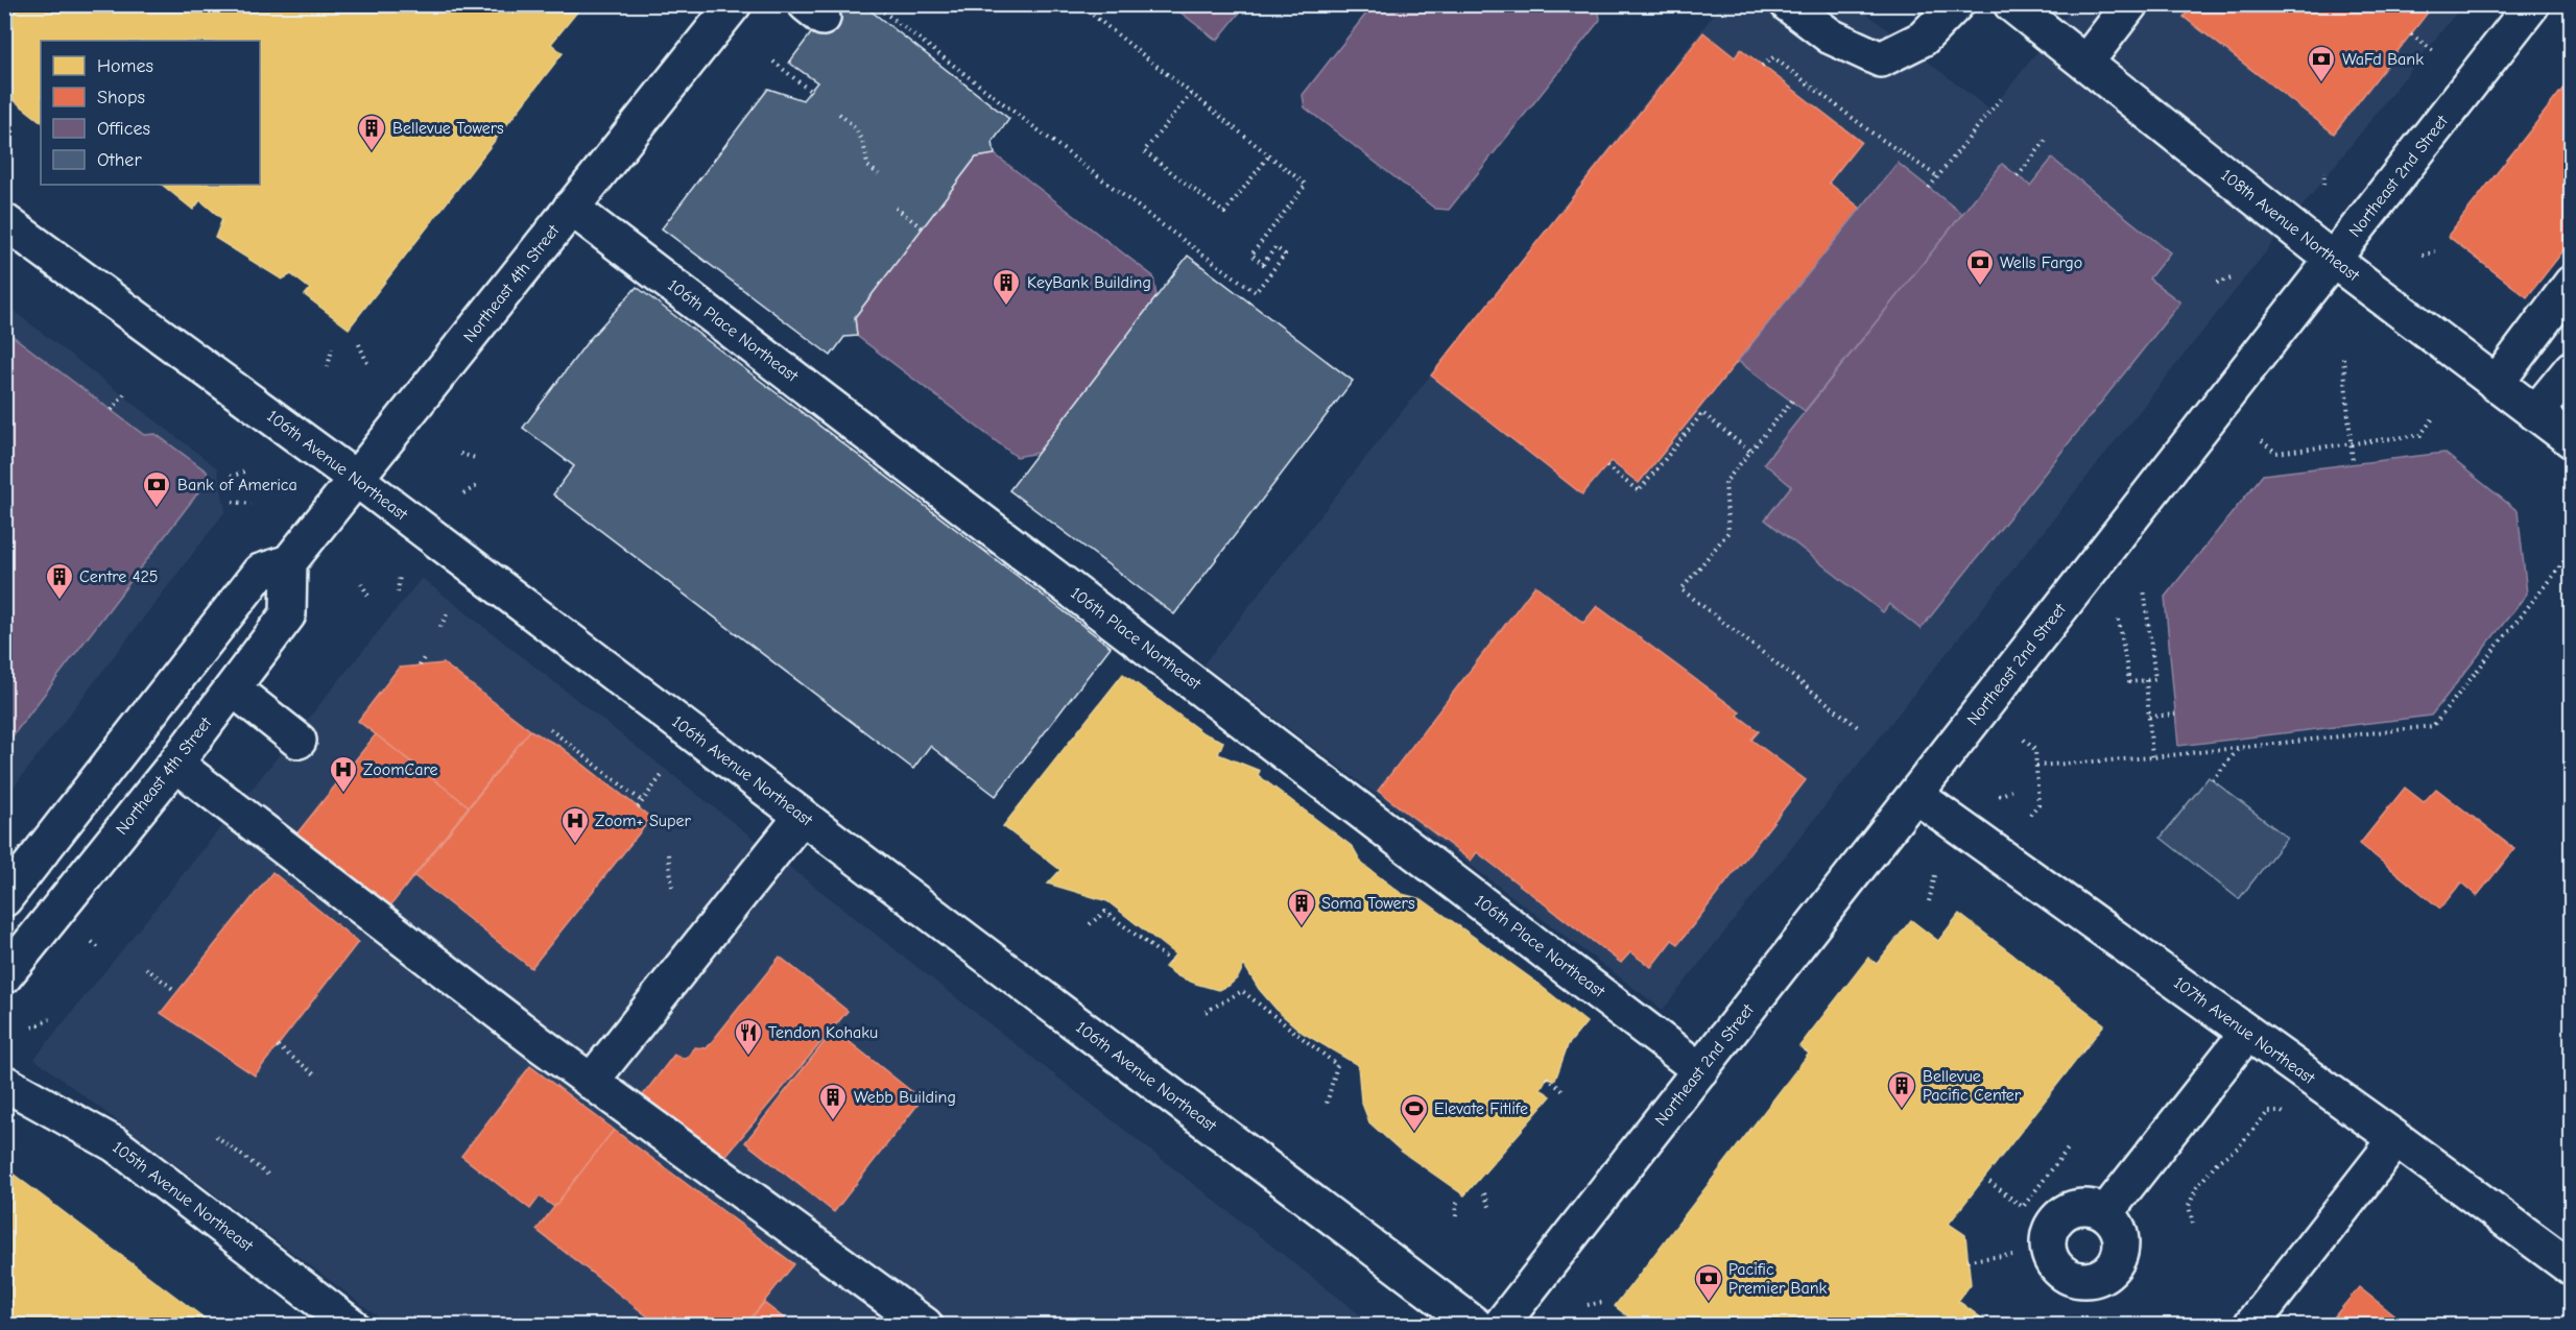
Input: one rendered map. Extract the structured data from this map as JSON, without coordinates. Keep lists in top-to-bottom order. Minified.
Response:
{"streets":{"street":["Northeast 2nd Street","108th Avenue Northeast","Northeast 4th Street","106th Place Northeast","106th Avenue Northeast","107th Avenue Northeast","105th Avenue Northeast"]},"crossings":[["Northeast 2nd Street","108th Avenue Northeast"],["Northeast 2nd Street","106th Place Northeast"],["Northeast 2nd Street","107th Avenue Northeast"],["Northeast 4th Street","106th Place Northeast"],["Northeast 4th Street","106th Avenue Northeast"]],"places":{"bank":["WaFd Bank","Wells Fargo","Bank of America","Pacific Premier Bank"],"building":["Bellevue Towers","KeyBank Building","Centre 425","Soma Towers","Bellevue Pacific Center","Webb Building"],"hospital":["ZoomCare","Zoom+ Super"],"restaurant":["Tendon Kohaku"],"sports":["Elevate Fitlife"]},"legend":["Homes","Shops","Offices","Other"]}
